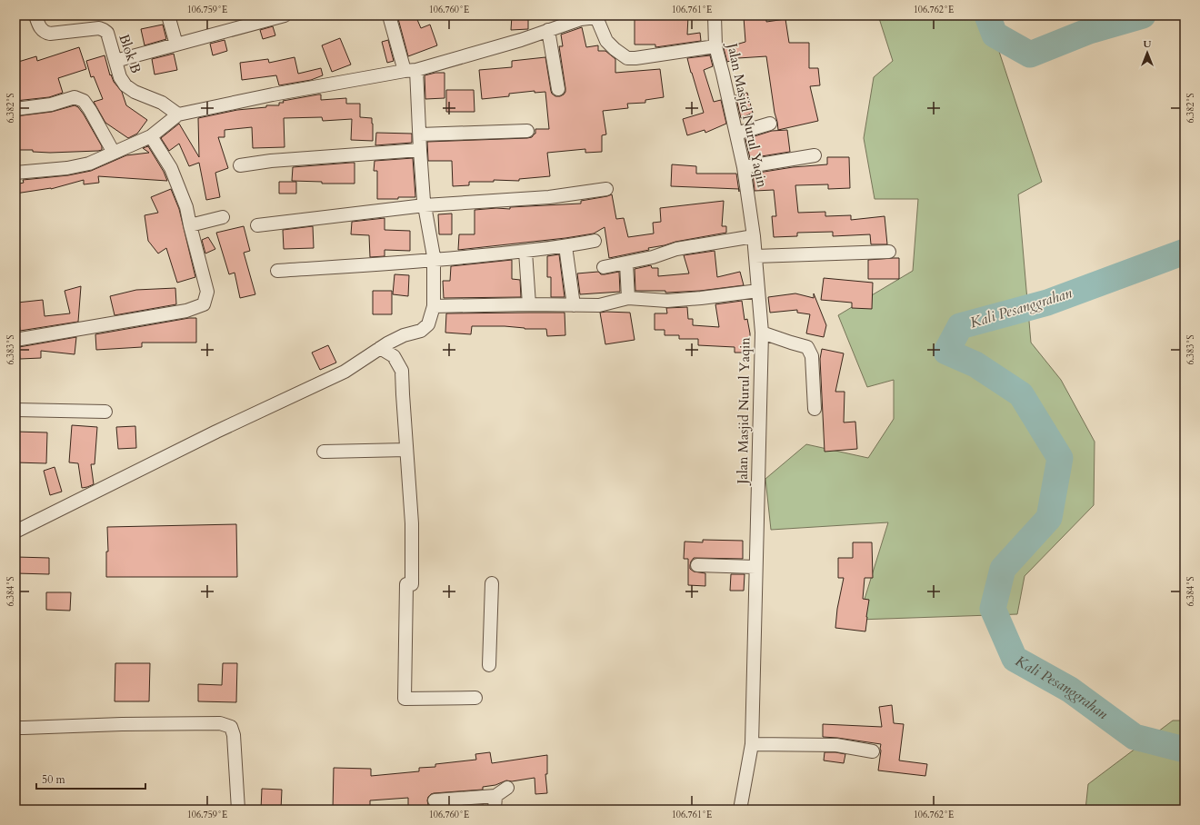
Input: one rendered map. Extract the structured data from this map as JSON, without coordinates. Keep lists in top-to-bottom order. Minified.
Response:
{"streets":{"street":["Blok B","Jalan Masjid Nurul Yaqin"]},"water":["Kali Pesanggrahan"],"scale_bar":"50 m","north":"top","coordinates":["106.759°E","106.760°E","106.761°E","106.762°E","6.382°S","6.383°S","6.384°S"]}
